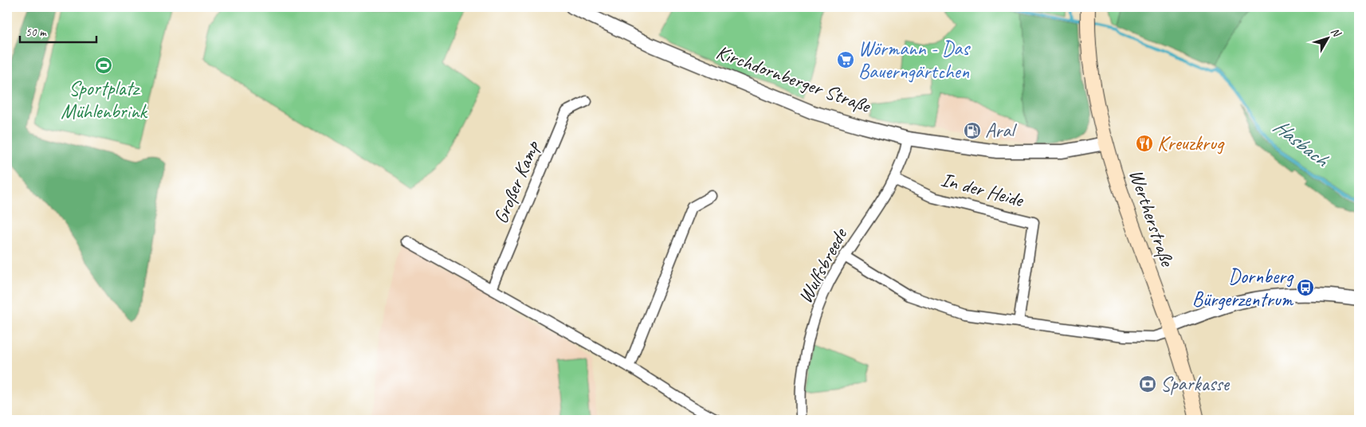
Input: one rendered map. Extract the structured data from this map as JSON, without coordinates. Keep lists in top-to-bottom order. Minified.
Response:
{"streets":{"main road":["Wertherstraße"],"street":["Kirchdornberger Straße","Großer Kamp","In der Heide","Wulfsbreede"]},"crossings":[["Kirchdornberger Straße","Wertherstraße"],["Kirchdornberger Straße","Wulfsbreede"],["In der Heide","Wulfsbreede"]],"water":["Hasbach"],"places":{"supermarket":["Wörmann - Das Bauerngärtchen"],"sports":["Sportplatz Mühlenbrink"],"fuel station":["Aral"],"restaurant":["Kreuzkrug"],"bus stop":["Dornberg Bürgerzentrum"],"bank":["Sparkasse"]},"scale_bar":"50 m","north":"top right"}
